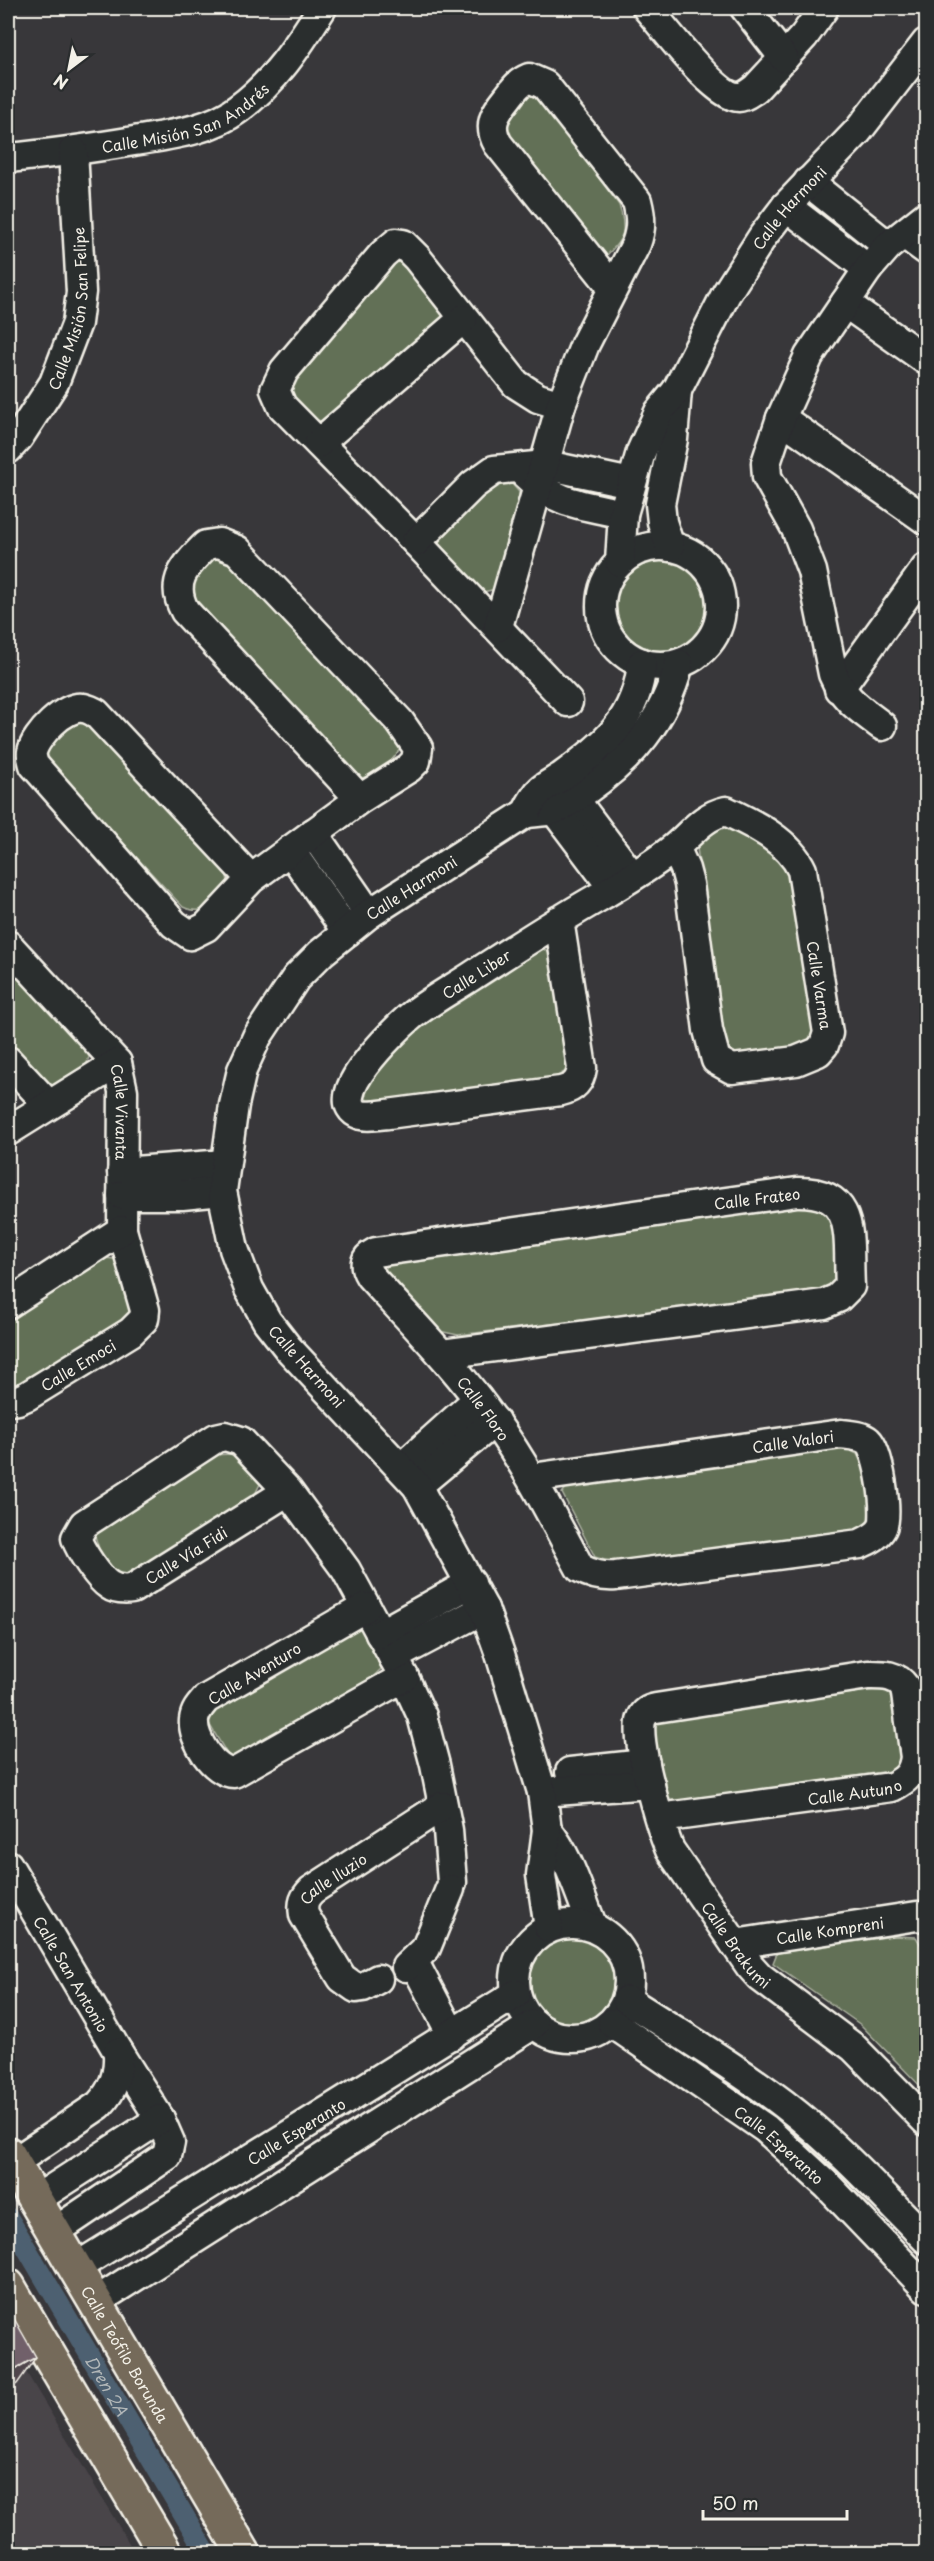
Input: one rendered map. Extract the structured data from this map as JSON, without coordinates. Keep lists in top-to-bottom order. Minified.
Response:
{"streets":{"main road":["Calle Teófilo Borunda"],"street":["Calle Misión San Andrés","Calle Harmoni","Calle Misión San Felipe","Calle Liber","Calle Varma","Calle Vivanta","Calle Frateo","Calle Emoci","Calle Floro","Calle Valori","Calle Vía Fidi","Calle Aventuro","Calle Autuno","Calle Iluzio","Calle Kompreni","Calle Brakumi","Calle San Antonio","Calle Esperanto"]},"crossings":[["Calle Misión San Andrés","Calle Misión San Felipe"],["Calle Harmoni","Calle Esperanto"],["Calle Liber","Calle Varma"],["Calle Vivanta","Calle Emoci"],["Calle Frateo","Calle Floro"],["Calle Floro","Calle Valori"],["Calle Autuno","Calle Brakumi"],["Calle Kompreni","Calle Brakumi"],["Calle San Antonio","Calle Teófilo Borunda"],["Calle Esperanto","Calle Teófilo Borunda"]],"water":["Dren 2A"],"scale_bar":"50 m","north":"bottom left"}
